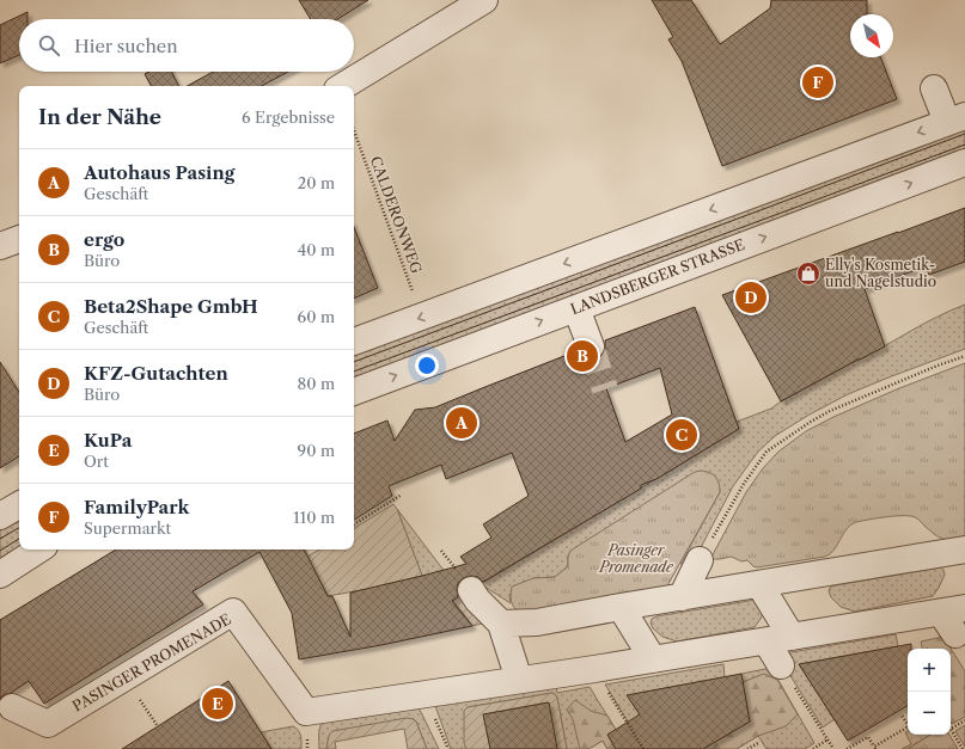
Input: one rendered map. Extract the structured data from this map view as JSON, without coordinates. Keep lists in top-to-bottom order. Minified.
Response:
{"streets":{"street":["LANDSBERGER STRASSE","PASINGER PROMENADE"],"path":["CALDERONWEG"]},"parks":["Pasinger Promenade"],"places":{"shop":["Elly's Kosmetik- und Nagelstudio"]},"north":"bottom right","page":{"search":"Hier suchen","pins":["F","D","B","A","C","E"],"heading":["In der Nähe","6 Ergebnisse"],"list":[{"mark":"A","name":"Autohaus Pasing","note":"Geschäft","value":"20 m"},{"mark":"B","name":"ergo","note":"Büro","value":"40 m"},{"mark":"C","name":"Beta2Shape GmbH","note":"Geschäft","value":"60 m"},{"mark":"D","name":"KFZ-Gutachten","note":"Büro","value":"80 m"},{"mark":"E","name":"KuPa","note":"Ort","value":"90 m"},{"mark":"F","name":"FamilyPark","note":"Supermarkt","value":"110 m"}],"map_buttons":["+","−"]}}
